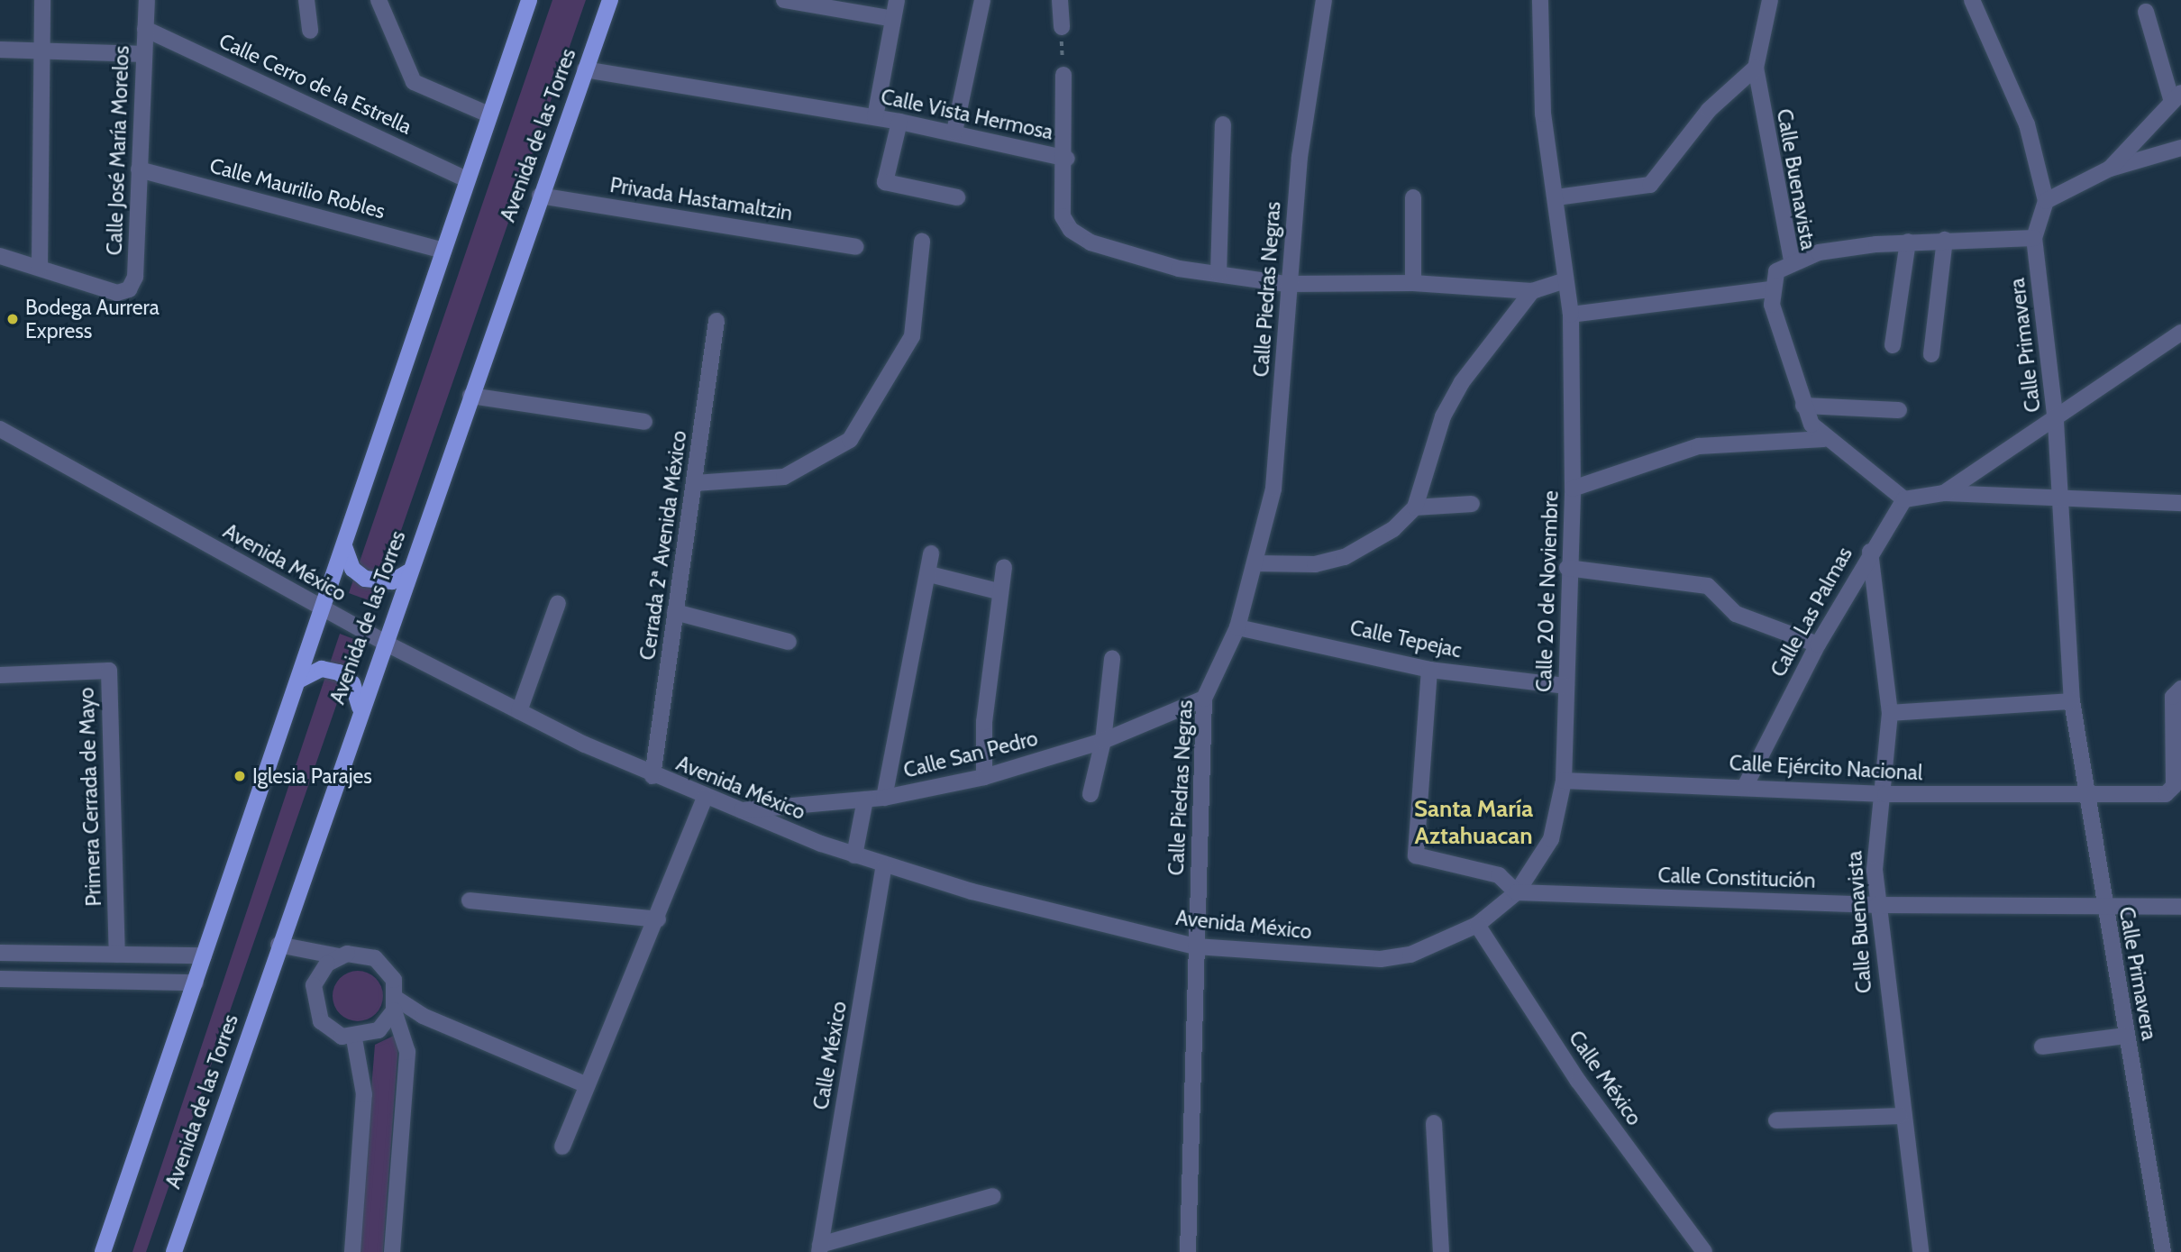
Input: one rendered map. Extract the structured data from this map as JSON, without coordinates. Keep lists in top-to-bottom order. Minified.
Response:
{"streets":{"main road":["Avenida de las Torres"],"street":["Calle Cerro de la Estrella","Calle Vista Hermosa","Calle José María Morelos","Calle Buenavista","Calle Maurilio Robles","Privada Hastamaltzin","Calle Piedras Negras","Calle Primavera","Cerrada 2ª Avenida México","Avenida México","Calle 20 de Noviembre","Calle Las Palmas","Calle Tepejac","Calle San Pedro","Calle Ejército Nacional","Primera Cerrada de Mayo","Calle Constitución","Calle México"]},"crossings":[["Calle Cerro de la Estrella","Calle José María Morelos"],["Calle Vista Hermosa","Avenida de las Torres"],["Calle Vista Hermosa","Calle Piedras Negras"],["Calle Vista Hermosa","Calle 20 de Noviembre"],["Avenida de las Torres","Privada Hastamaltzin"],["Avenida de las Torres","Avenida México"],["Calle José María Morelos","Calle Maurilio Robles"],["Calle Buenavista","Calle Las Palmas"],["Calle Buenavista","Calle Ejército Nacional"],["Calle Buenavista","Calle Constitución"],["Calle Piedras Negras","Avenida México"],["Calle Piedras Negras","Calle Tepejac"],["Calle Piedras Negras","Calle San Pedro"],["Calle Primavera","Calle Ejército Nacional"],["Calle Primavera","Calle Constitución"],["Cerrada 2ª Avenida México","Avenida México"],["Avenida México","Calle 20 de Noviembre"],["Avenida México","Calle San Pedro"],["Avenida México","Calle Constitución"],["Avenida México","Calle México"],["Calle 20 de Noviembre","Calle Tepejac"],["Calle 20 de Noviembre","Calle Ejército Nacional"],["Calle 20 de Noviembre","Calle Constitución"],["Calle Las Palmas","Calle Ejército Nacional"]],"districts":["Santa María Aztahuacan"],"places":["Bodega Aurrera Express","Iglesia Parajes"]}
